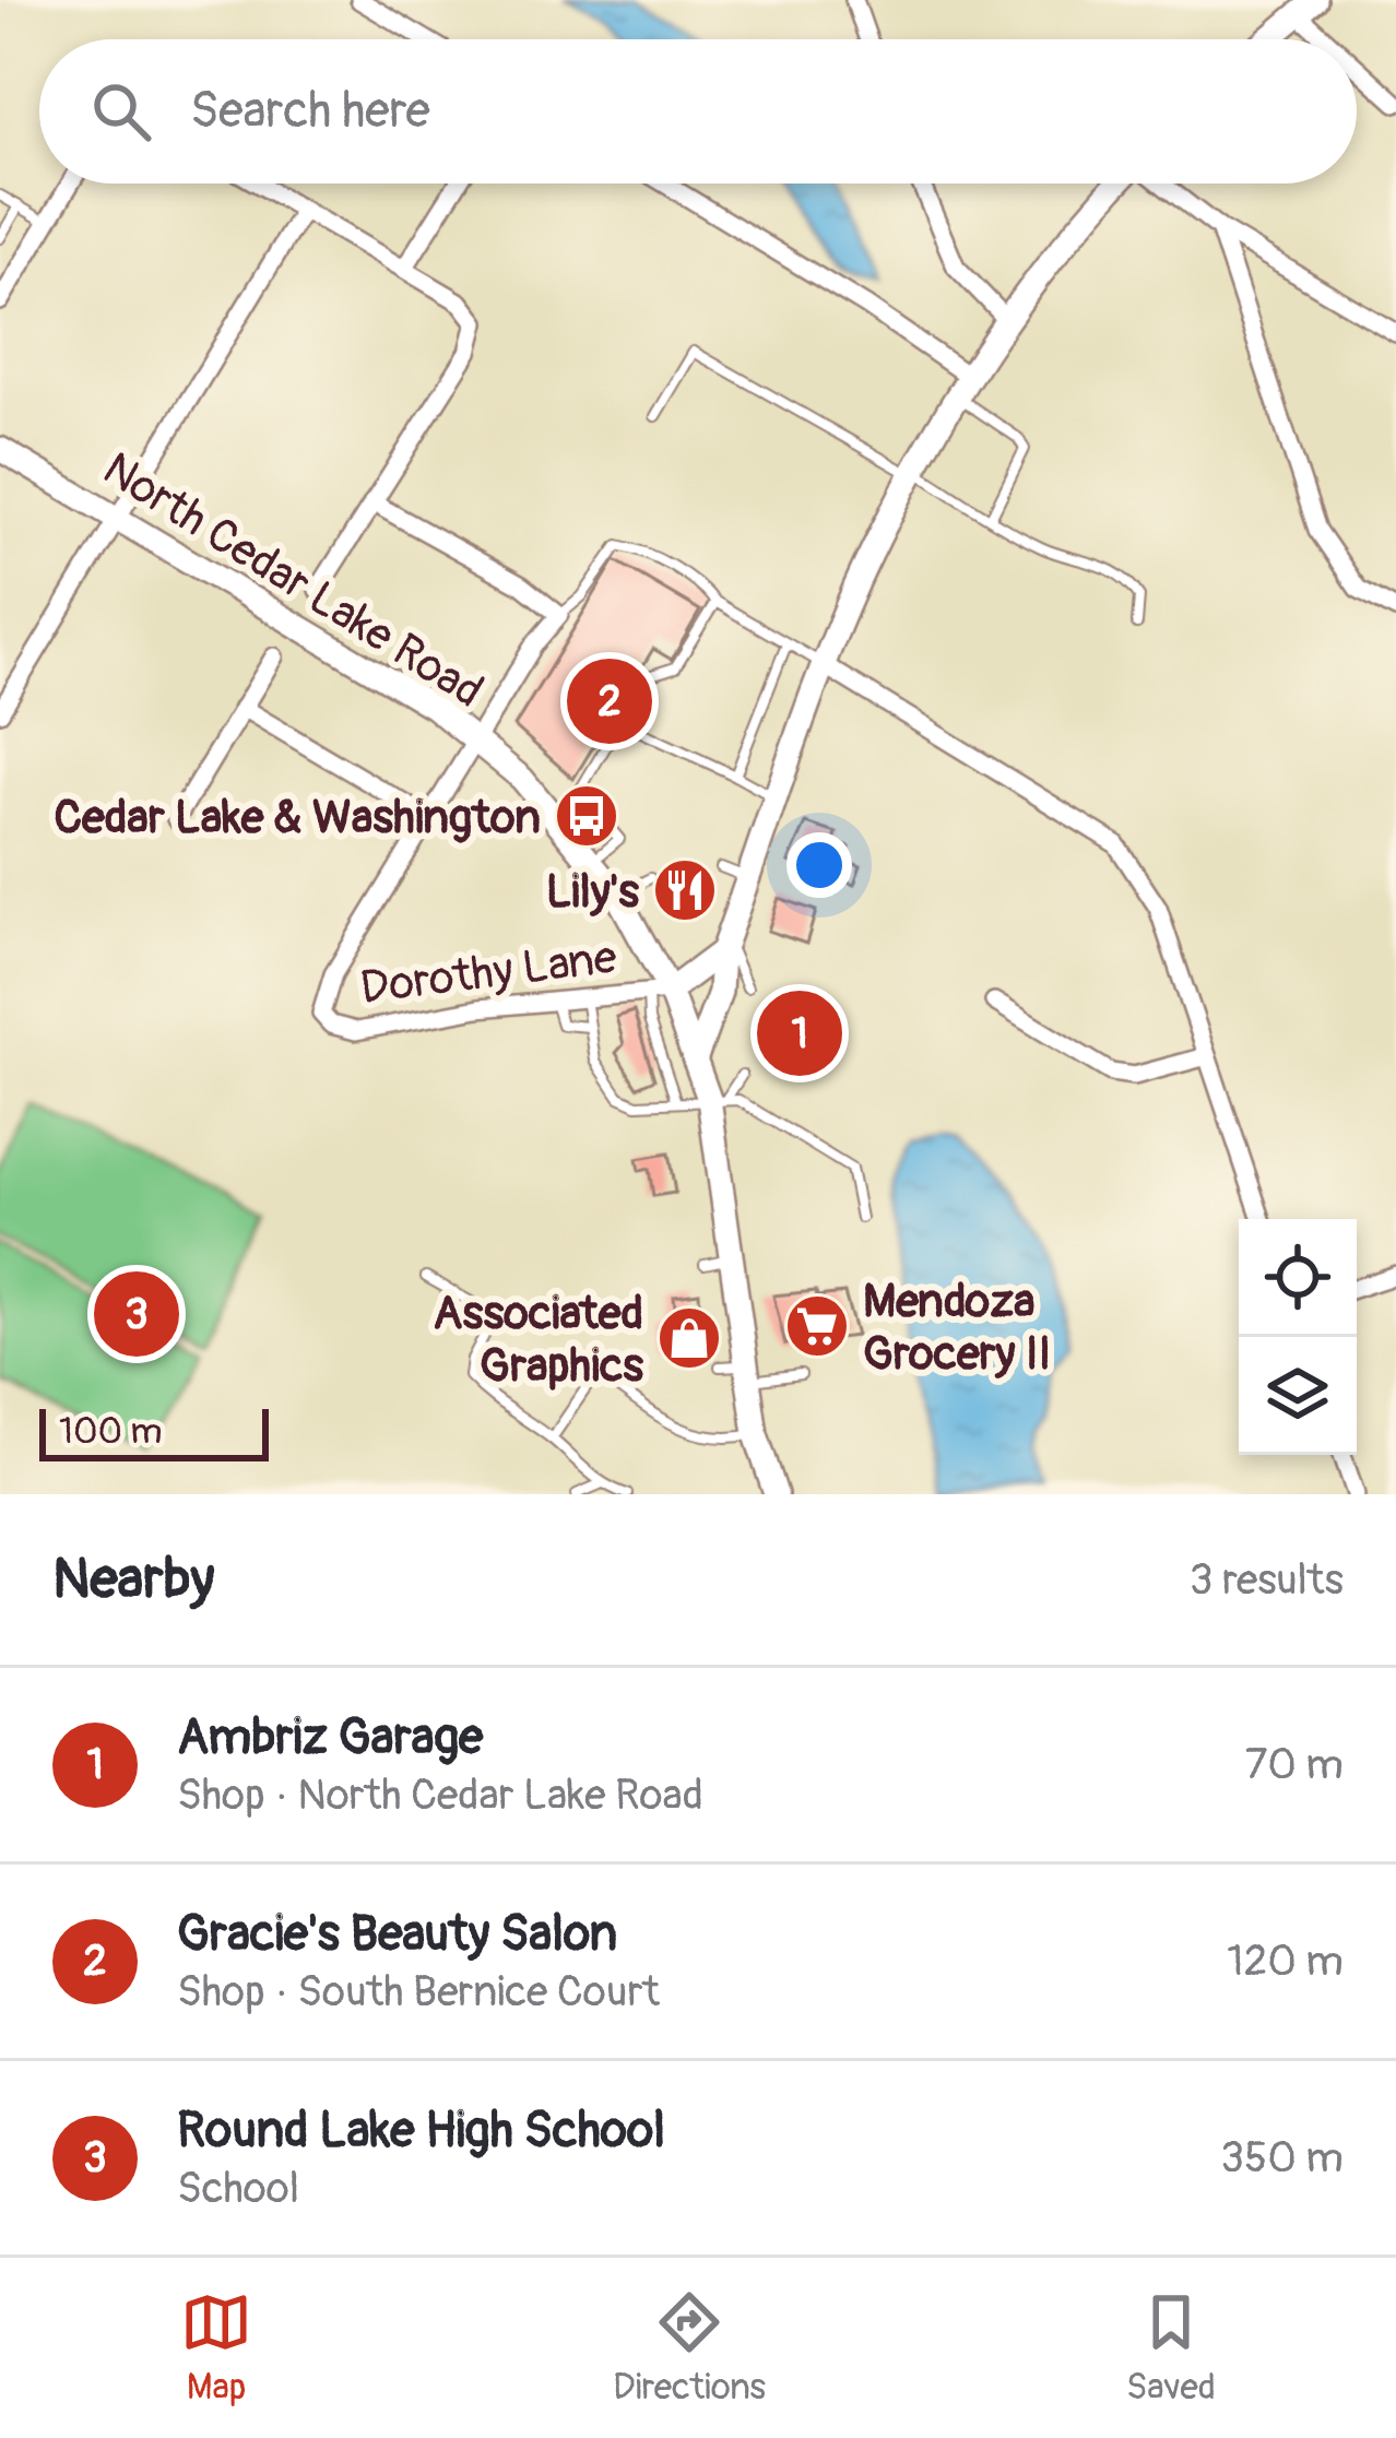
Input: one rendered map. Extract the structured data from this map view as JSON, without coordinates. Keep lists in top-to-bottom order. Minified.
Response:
{"streets":{"main road":["North Cedar Lake Road"],"street":["Dorothy Lane"]},"crossings":[["North Cedar Lake Road","Dorothy Lane"]],"places":{"bus stop":["Cedar Lake & Washington"],"restaurant":["Lily's"],"supermarket":["Mendoza Grocery II"],"shop":["Associated Graphics"]},"scale_bar":"100 m","page":{"search":"Search here","pins":["2","1","3"],"scale":"100 m","heading":["Nearby","3 results"],"list":[{"mark":"1","name":"Ambriz Garage","note":"Shop · North Cedar Lake Road","value":"70 m"},{"mark":"2","name":"Gracie's Beauty Salon","note":"Shop · South Bernice Court","value":"120 m"},{"mark":"3","name":"Round Lake High School","note":"School","value":"350 m"}],"nav":["Map","Directions","Saved"]}}
